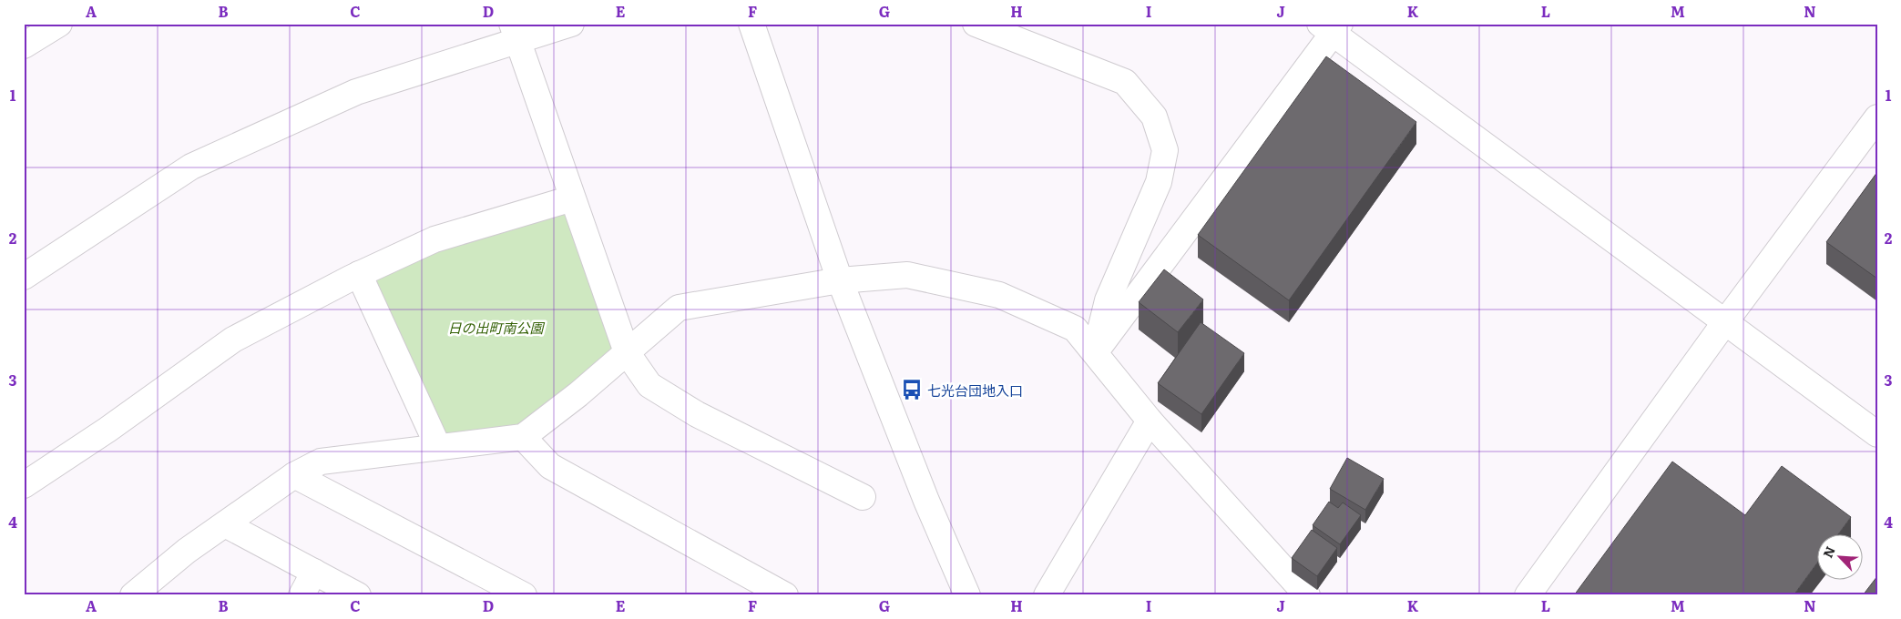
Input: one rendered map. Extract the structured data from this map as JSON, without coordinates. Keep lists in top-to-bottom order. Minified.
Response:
{"parks":["日の出町南公園"],"places":{"bus stop":["七光台団地入口"]},"north":"top left","grid":{"columns":["A","B","C","D","E","F","G","H","I","J","K","L","M","N"],"rows":["1","2","3","4"]}}
